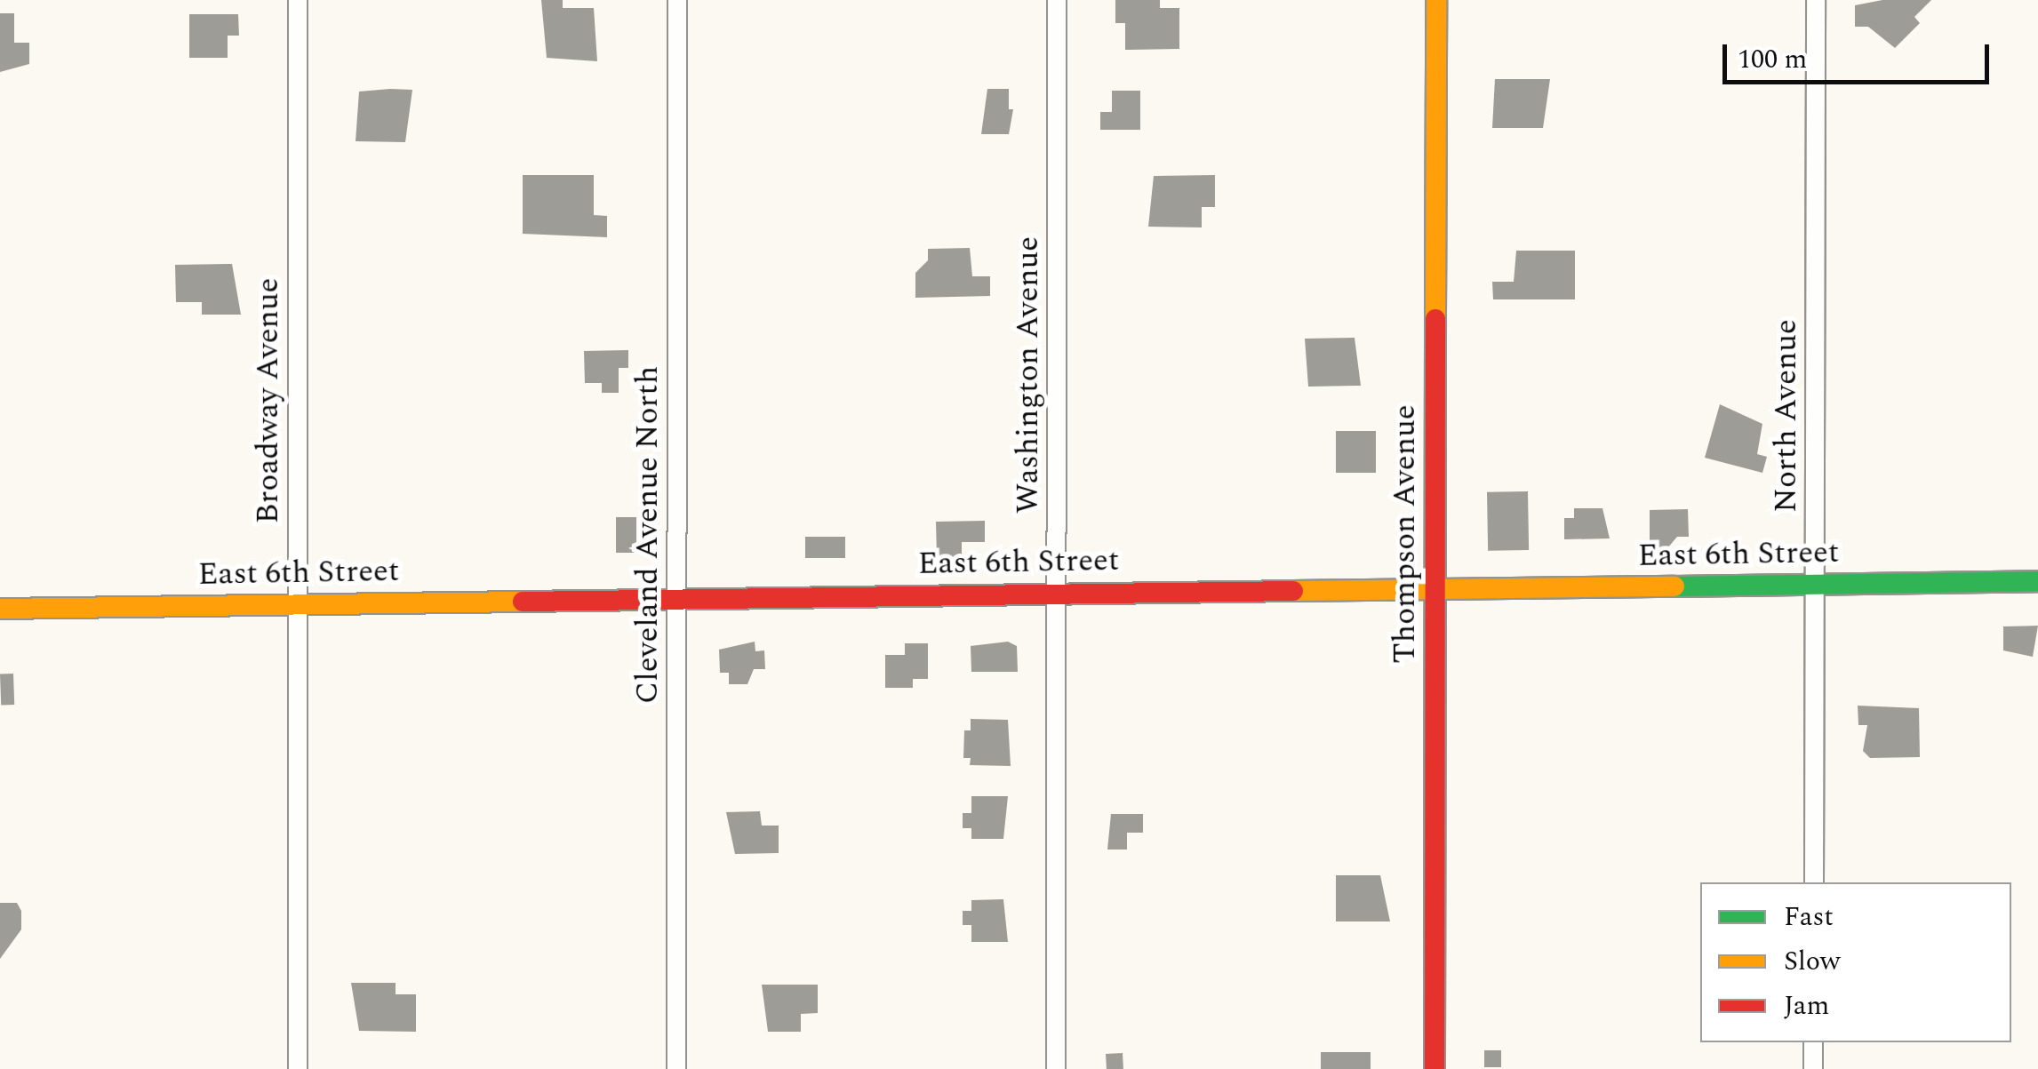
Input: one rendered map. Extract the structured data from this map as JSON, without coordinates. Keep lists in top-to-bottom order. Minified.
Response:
{"streets":{"street":["Washington Avenue","Broadway Avenue","North Avenue","Thompson Avenue","Cleveland Avenue North","East 6th Street"]},"crossings":[["Washington Avenue","East 6th Street"],["Broadway Avenue","East 6th Street"],["North Avenue","East 6th Street"],["Thompson Avenue","East 6th Street"],["Cleveland Avenue North","East 6th Street"]],"legend":["Fast","Slow","Jam"],"scale_bar":"100 m"}
